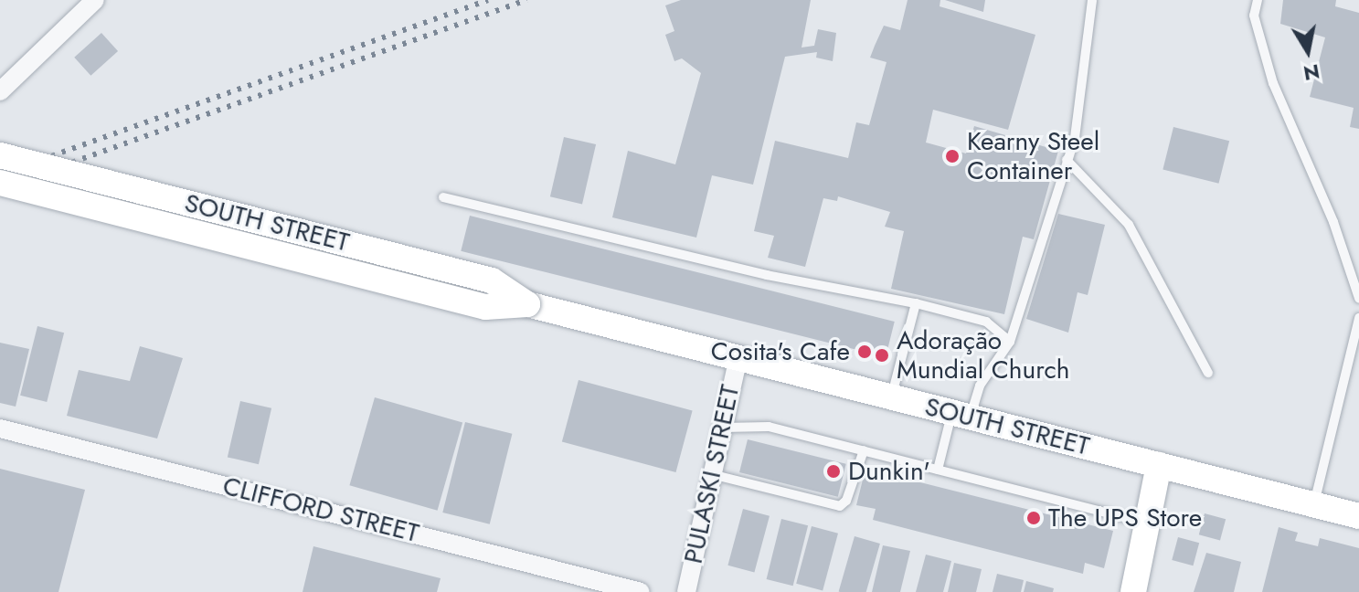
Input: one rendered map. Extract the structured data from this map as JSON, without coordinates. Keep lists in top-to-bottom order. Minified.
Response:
{"streets":{"main road":["SOUTH STREET"],"street":["PULASKI STREET","CLIFFORD STREET"]},"crossings":[["SOUTH STREET","PULASKI STREET"]],"places":["Kearny Steel Container","Cosita's Cafe","Adoração Mundial Church","Dunkin'","The UPS Store"],"north":"bottom"}
